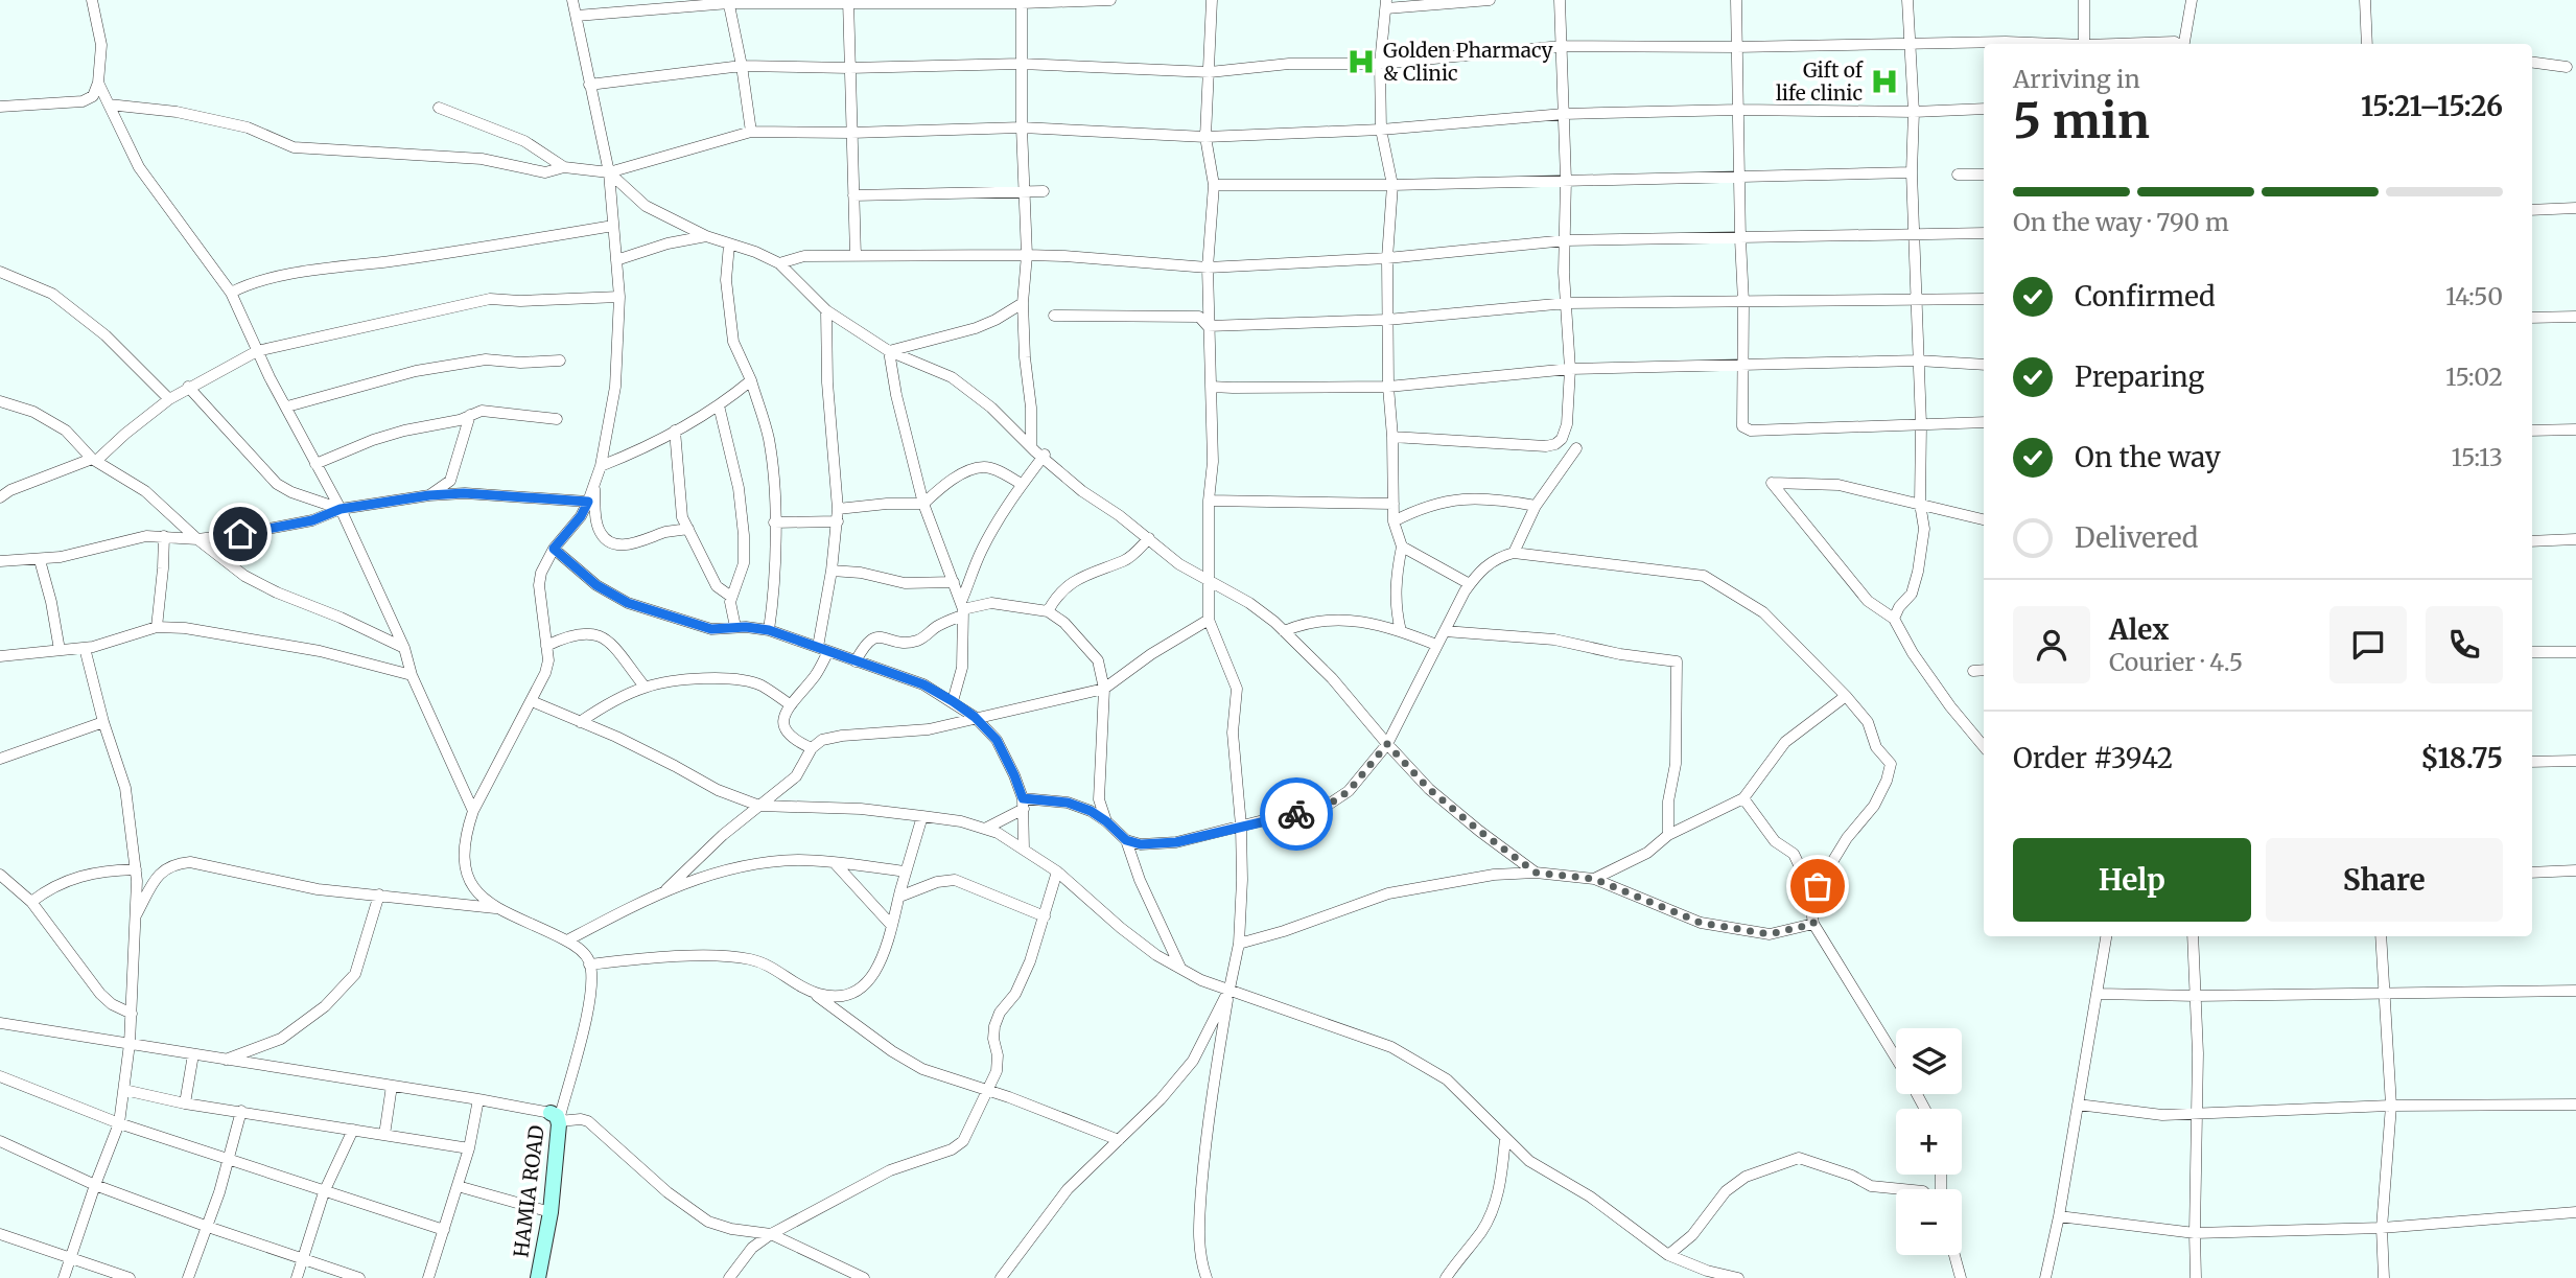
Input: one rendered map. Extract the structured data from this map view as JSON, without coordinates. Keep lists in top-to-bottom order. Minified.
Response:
{"streets":{"street":["HAMIA ROAD"]},"places":{"hospital":["Golden Pharmacy & Clinic","Gift of life clinic"]},"page":{"heading":["5 min","Arriving in","15:21–15:26"],"panel":["Alex","Courier · 4.5","Order #3942","$18.75"],"bar":"On the way · 790 m","list":[["Confirmed","14:50"],["Preparing","15:02"],["On the way","15:13"],"Delivered"],"buttons":["Help","Share"],"map_buttons":["+","−"]}}
